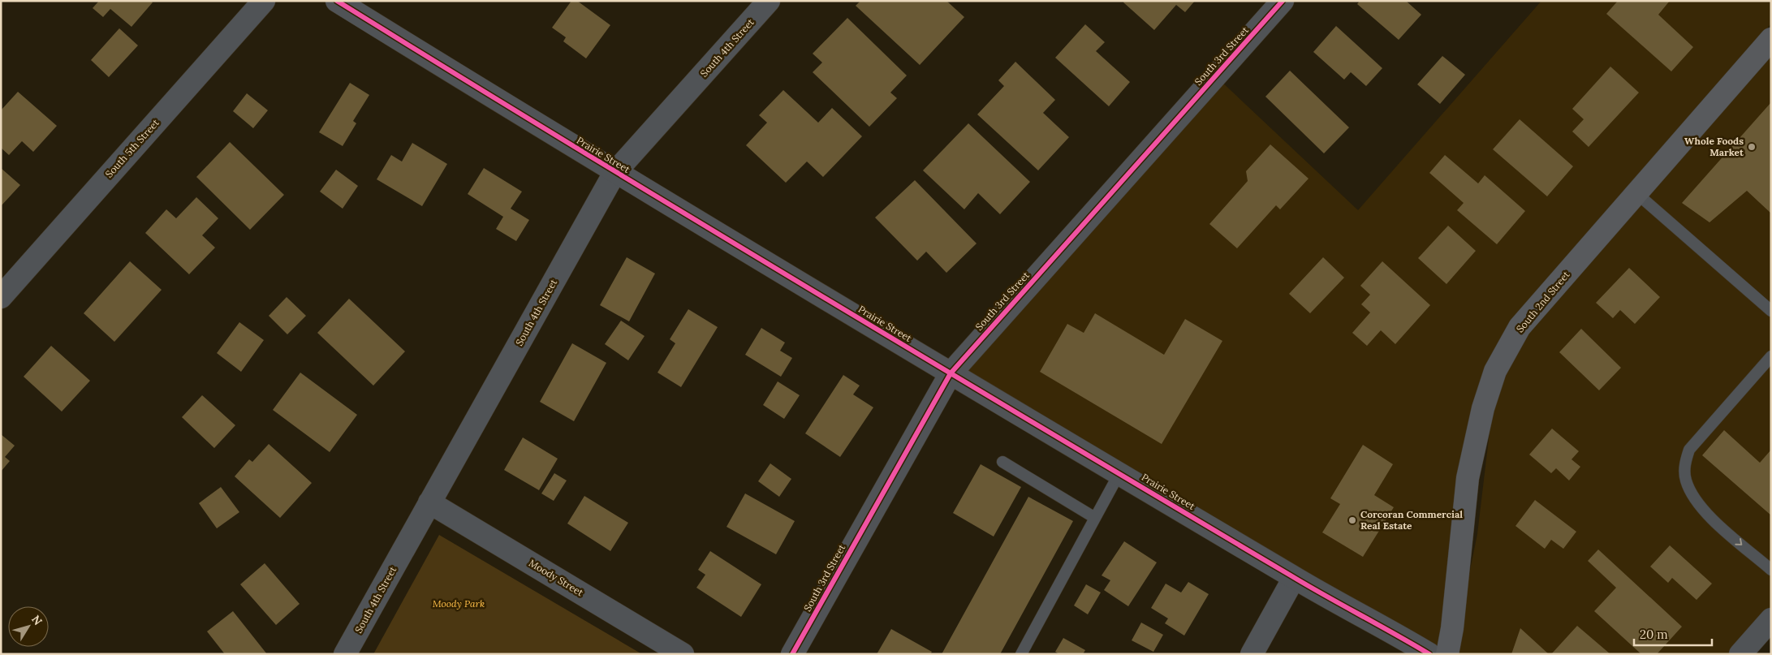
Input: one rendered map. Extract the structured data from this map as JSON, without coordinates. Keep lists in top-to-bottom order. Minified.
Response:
{"streets":{"main road":["South 2nd Street"],"street":["South 4th Street","South 3rd Street","South 5th Street","Prairie Street","Moody Street"]},"crossings":[["South 4th Street","Prairie Street"],["South 4th Street","Moody Street"],["South 3rd Street","Prairie Street"]],"parks":["Moody Park"],"places":["Whole Foods Market","Corcoran Commercial Real Estate"],"scale_bar":"20 m","north":"top right"}
